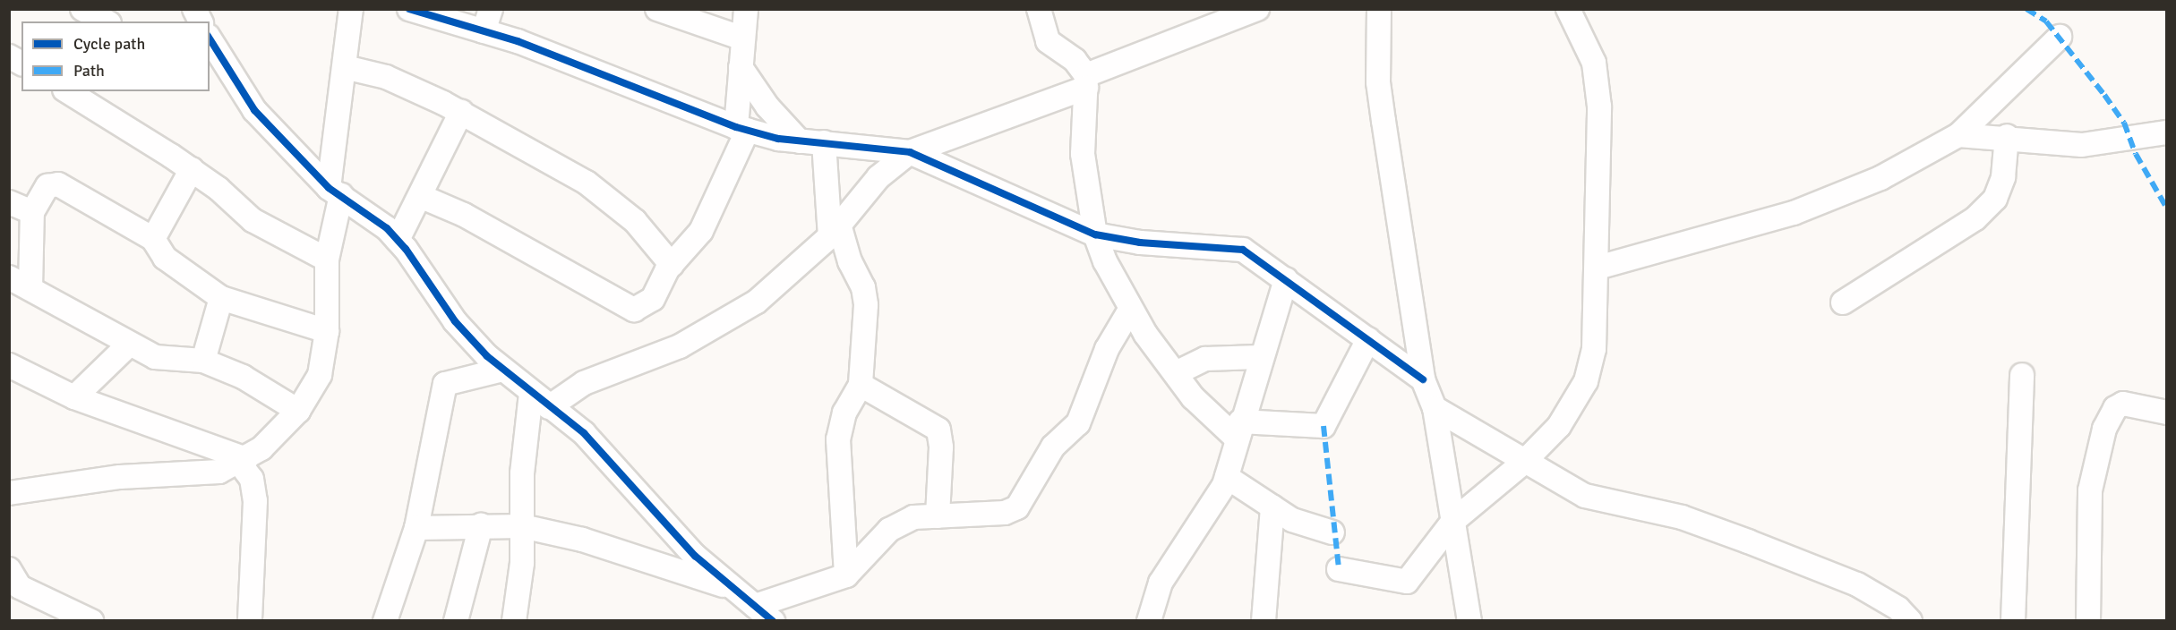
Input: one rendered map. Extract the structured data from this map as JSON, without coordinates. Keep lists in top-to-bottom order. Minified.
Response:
{"legend":["Cycle path","Path"]}
